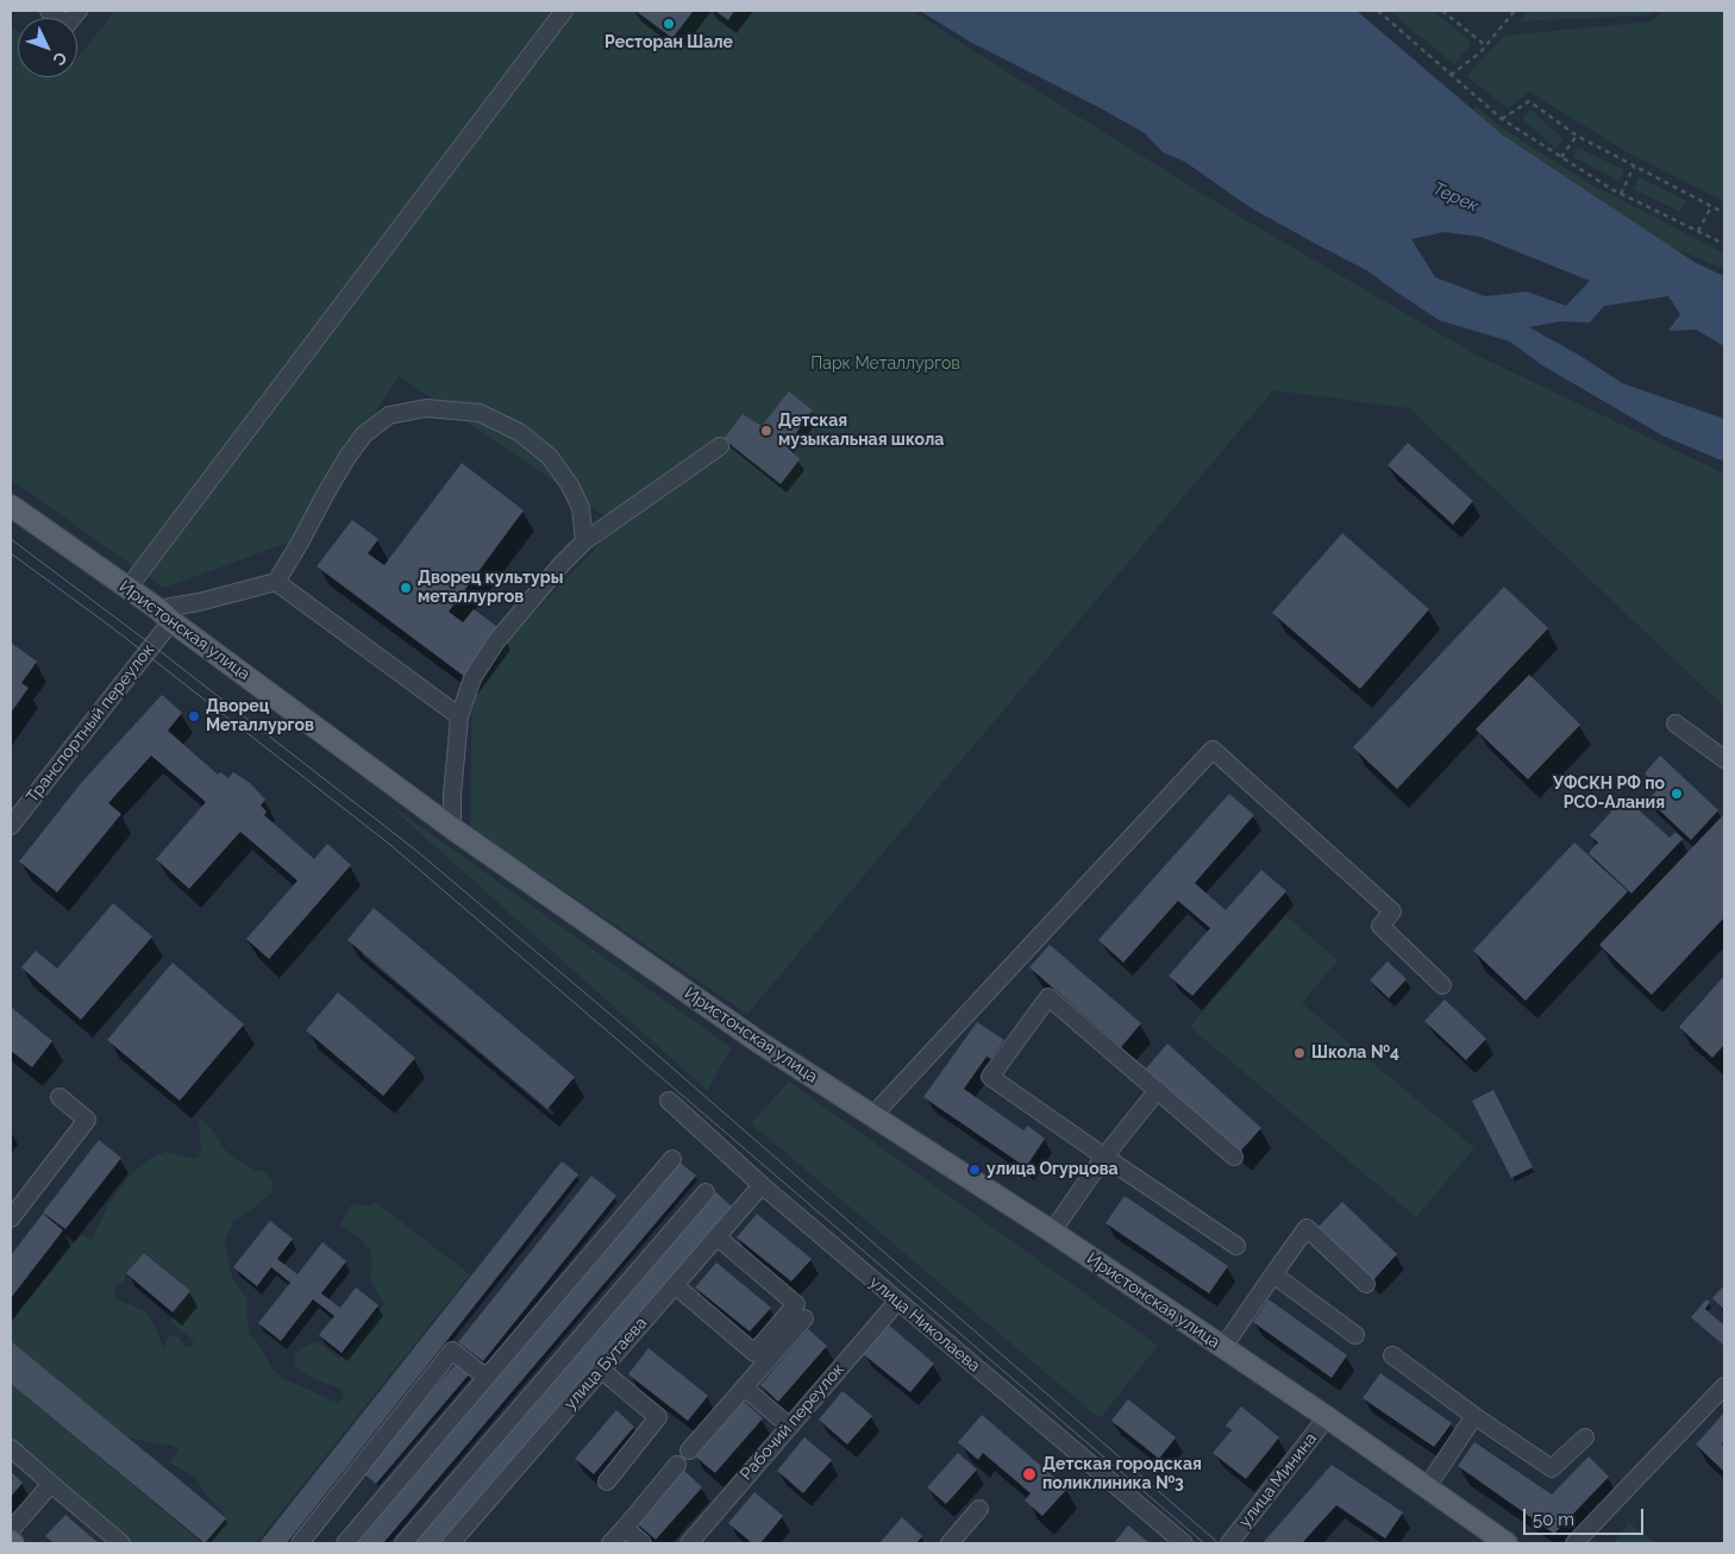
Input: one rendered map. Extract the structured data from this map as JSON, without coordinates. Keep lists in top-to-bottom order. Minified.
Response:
{"streets":{"main road":["Иристонская улица"],"street":["Транспортный переулок","улица Николаева","улица Бутаева","Рабочий переулок","улица Минина"]},"crossings":[["Иристонская улица","Транспортный переулок"],["Иристонская улица","улица Минина"],["улица Николаева","улица Бутаева"],["улица Николаева","Рабочий переулок"]],"water":["Терек"],"parks":["Парк Металлургов"],"places":["Ресторан Шале","Детская музыкальная школа","Дворец культуры металлургов","Дворец Металлургов","УФСКН РФ по РСО-Алания","Школа №4","улица Огурцова","Детская городская поликлиника №3"],"scale_bar":"50 m","north":"bottom right"}
